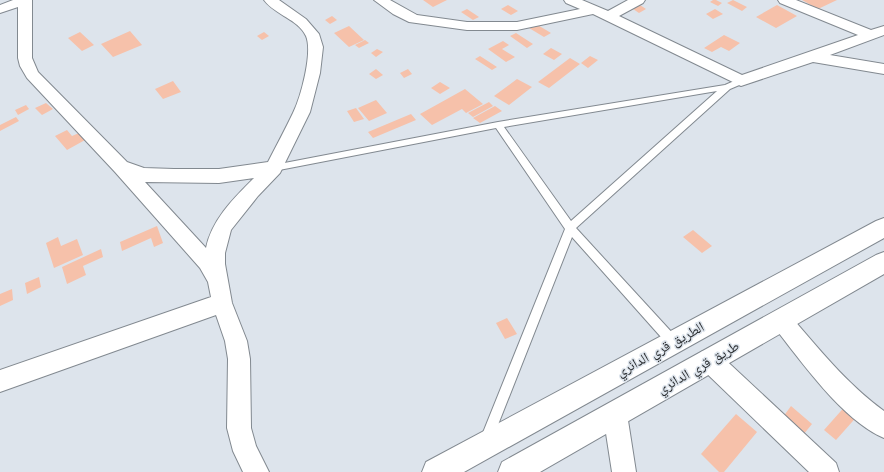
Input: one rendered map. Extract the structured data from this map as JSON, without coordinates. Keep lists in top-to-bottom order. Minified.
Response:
{"streets":{"highway":["الطريق قري الدائري","طريق قري الدائري"]}}
